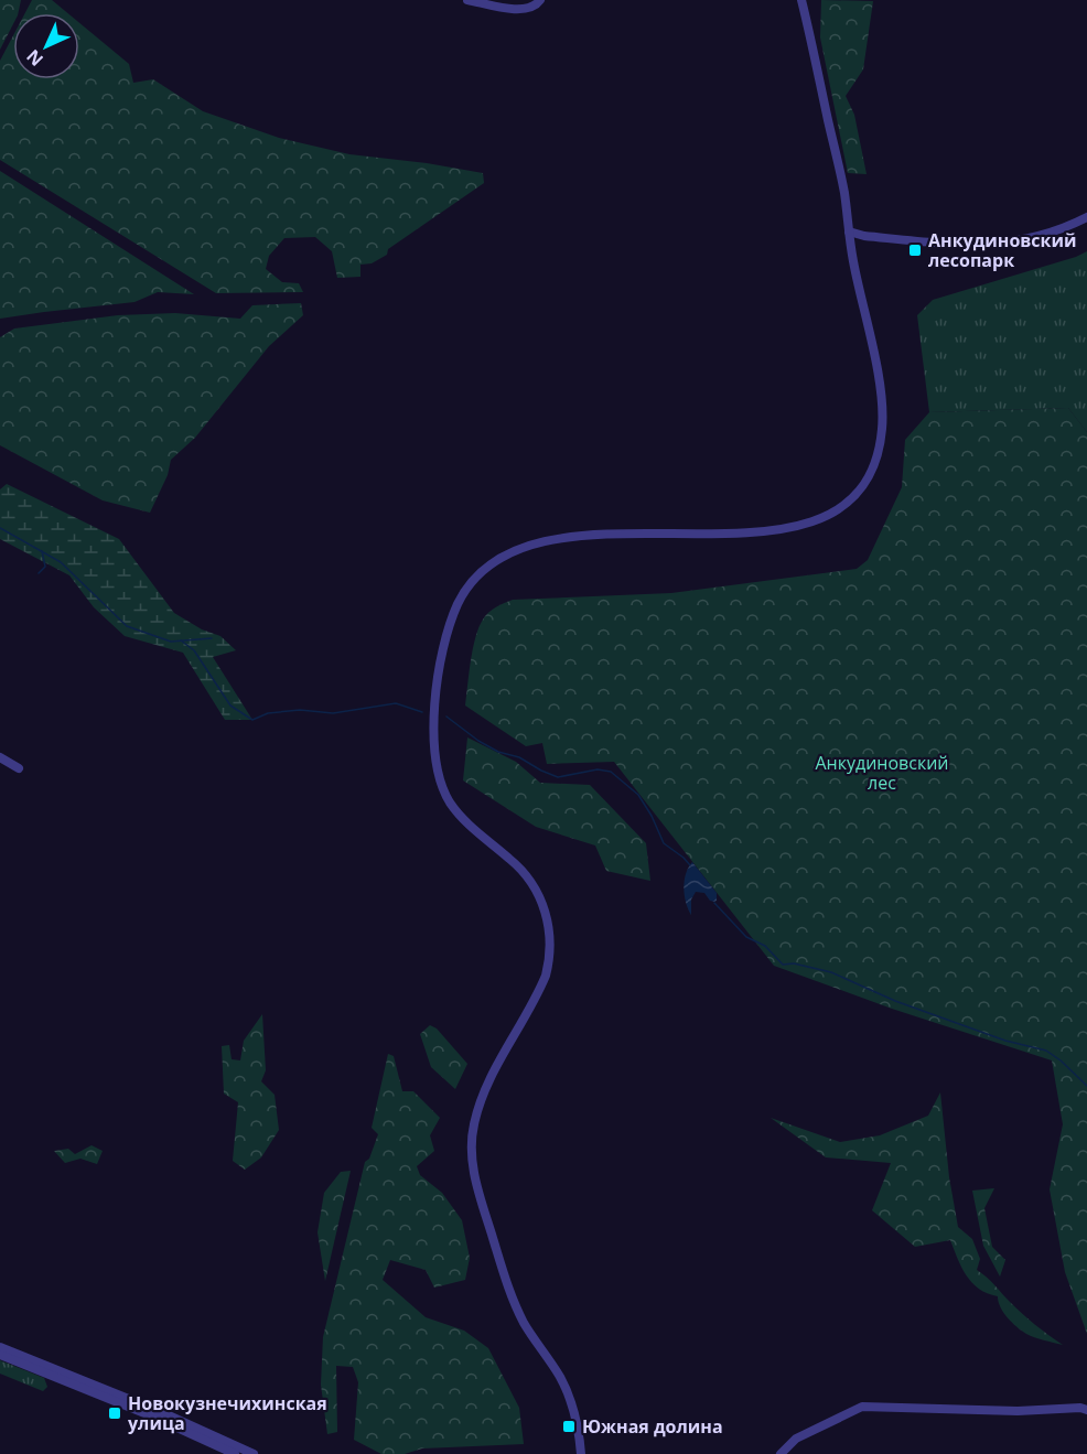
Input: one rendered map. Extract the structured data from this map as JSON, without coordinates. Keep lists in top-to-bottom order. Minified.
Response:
{"parks":["Анкудиновский лес"],"places":{"transit":["Анкудиновский лесопарк","Новокузнечихинская улица","Южная долина"]},"north":"bottom left"}
